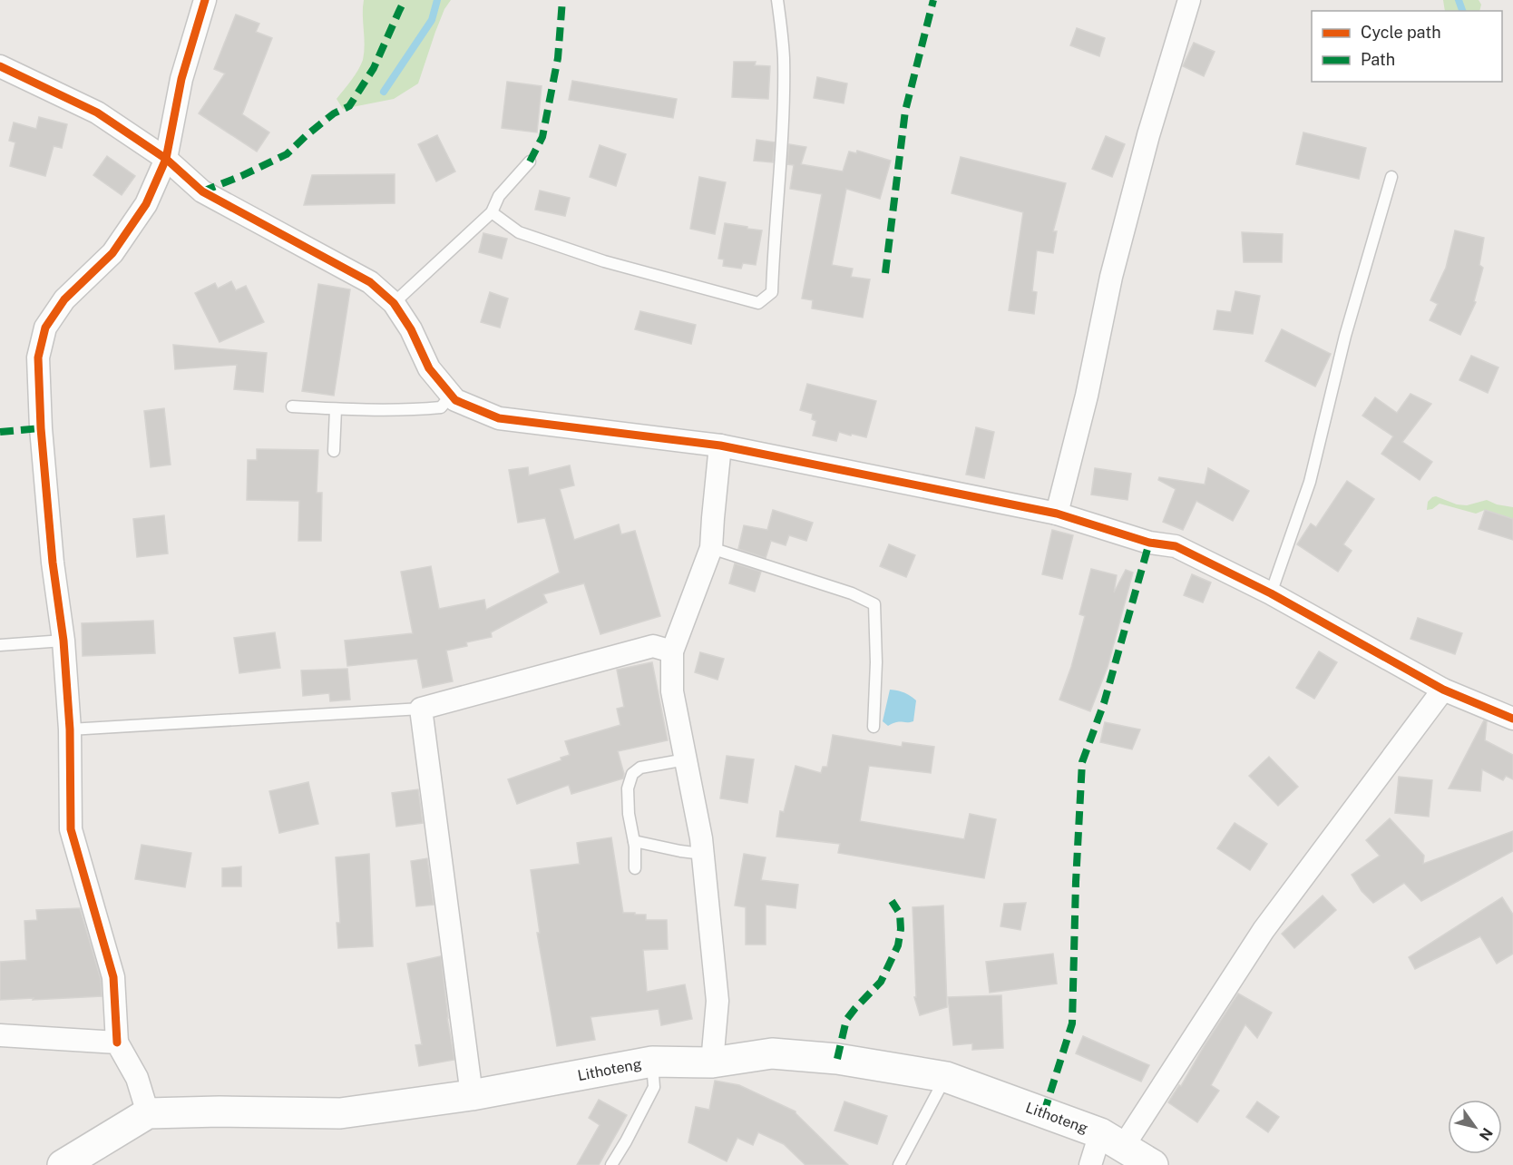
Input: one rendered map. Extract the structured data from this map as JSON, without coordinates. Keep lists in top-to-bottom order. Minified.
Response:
{"streets":{"main road":["Lithoteng"]},"legend":["Cycle path","Path"],"north":"bottom right"}
